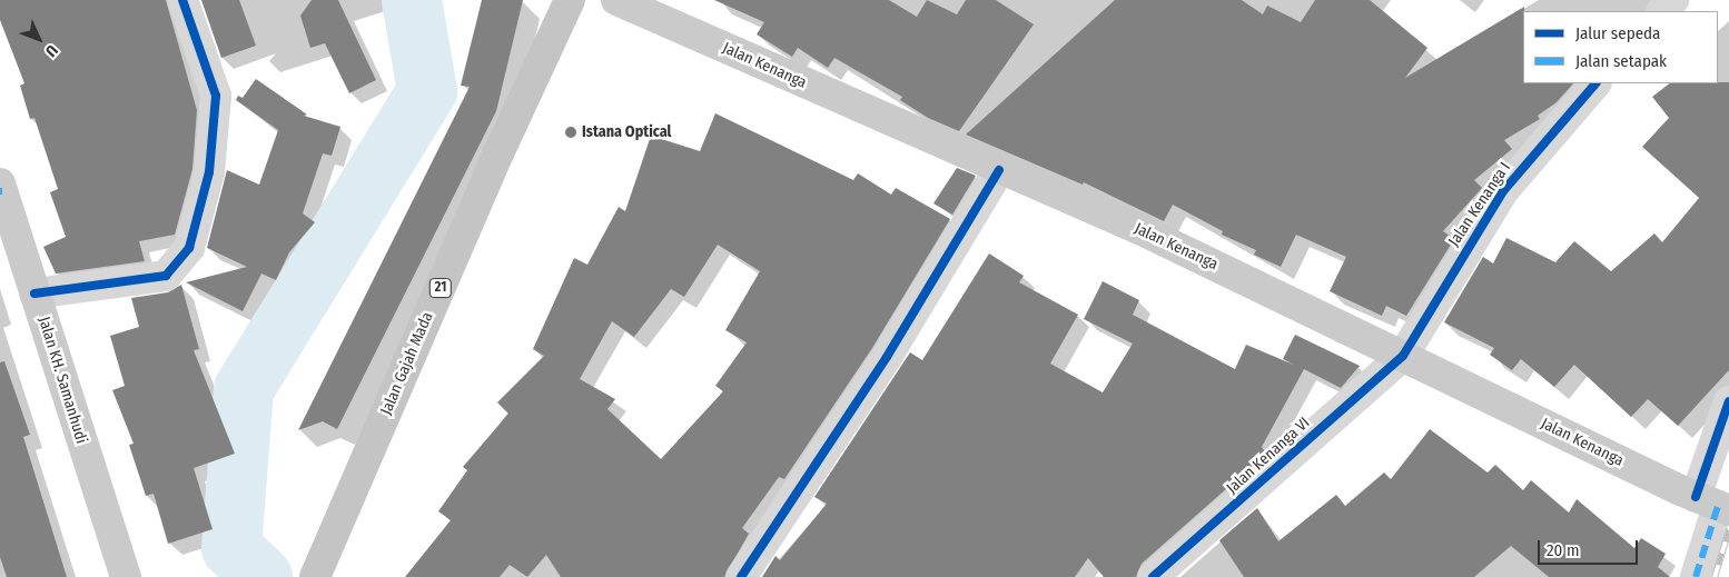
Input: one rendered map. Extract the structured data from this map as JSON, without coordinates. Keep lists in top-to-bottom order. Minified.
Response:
{"streets":{"highway":["21","Jalan Gajah Mada"],"main road":["Jalan Kenanga","Jalan KH. Samanhudi"],"street":["Jalan Kenanga I","Jalan Kenanga VI"]},"crossings":[["Jalan Kenanga","Jalan Kenanga I"],["Jalan Kenanga","Jalan Kenanga VI"],["Jalan Kenanga I","Jalan Kenanga VI"]],"places":["Istana Optical"],"legend":["Jalur sepeda","Jalan setapak"],"scale_bar":"20 m","north":"bottom right"}
